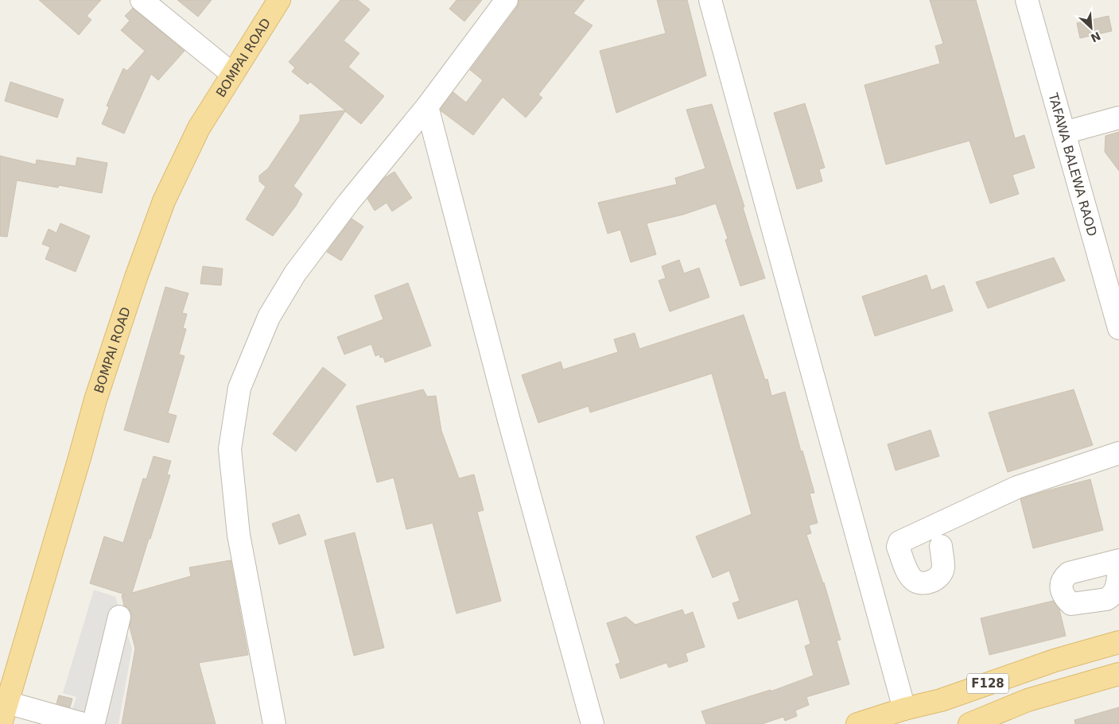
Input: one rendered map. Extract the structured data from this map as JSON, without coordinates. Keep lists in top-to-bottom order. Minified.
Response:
{"streets":{"main road":["BOMPAI ROAD","F128"],"lane":["TAFAWA BALEWA RAOD"]},"north":"bottom right"}
